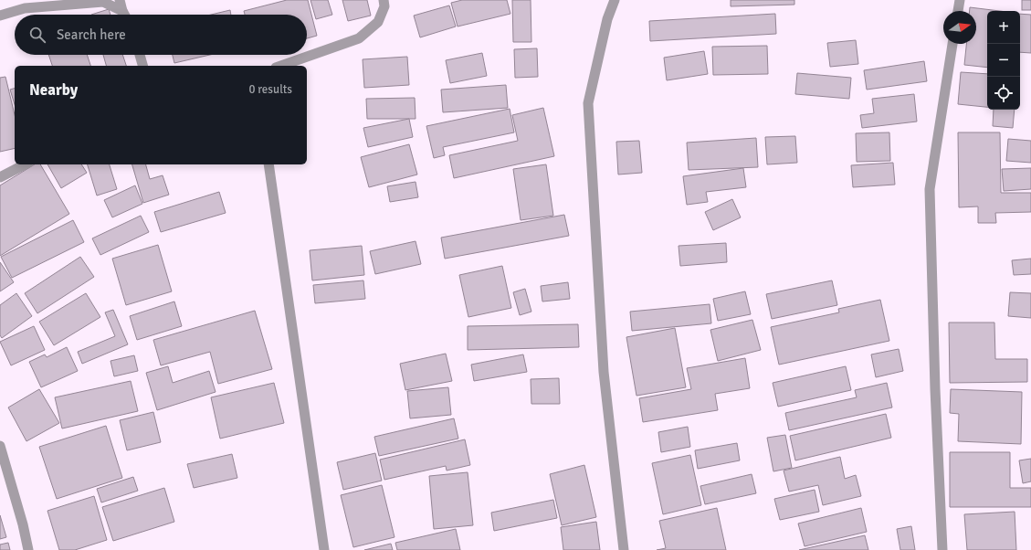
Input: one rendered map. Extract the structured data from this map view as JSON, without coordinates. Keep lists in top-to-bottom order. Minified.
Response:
{"north":"right","page":{"map_buttons":["+","−"],"search":"Search here","heading":["Nearby","0 results"]}}
